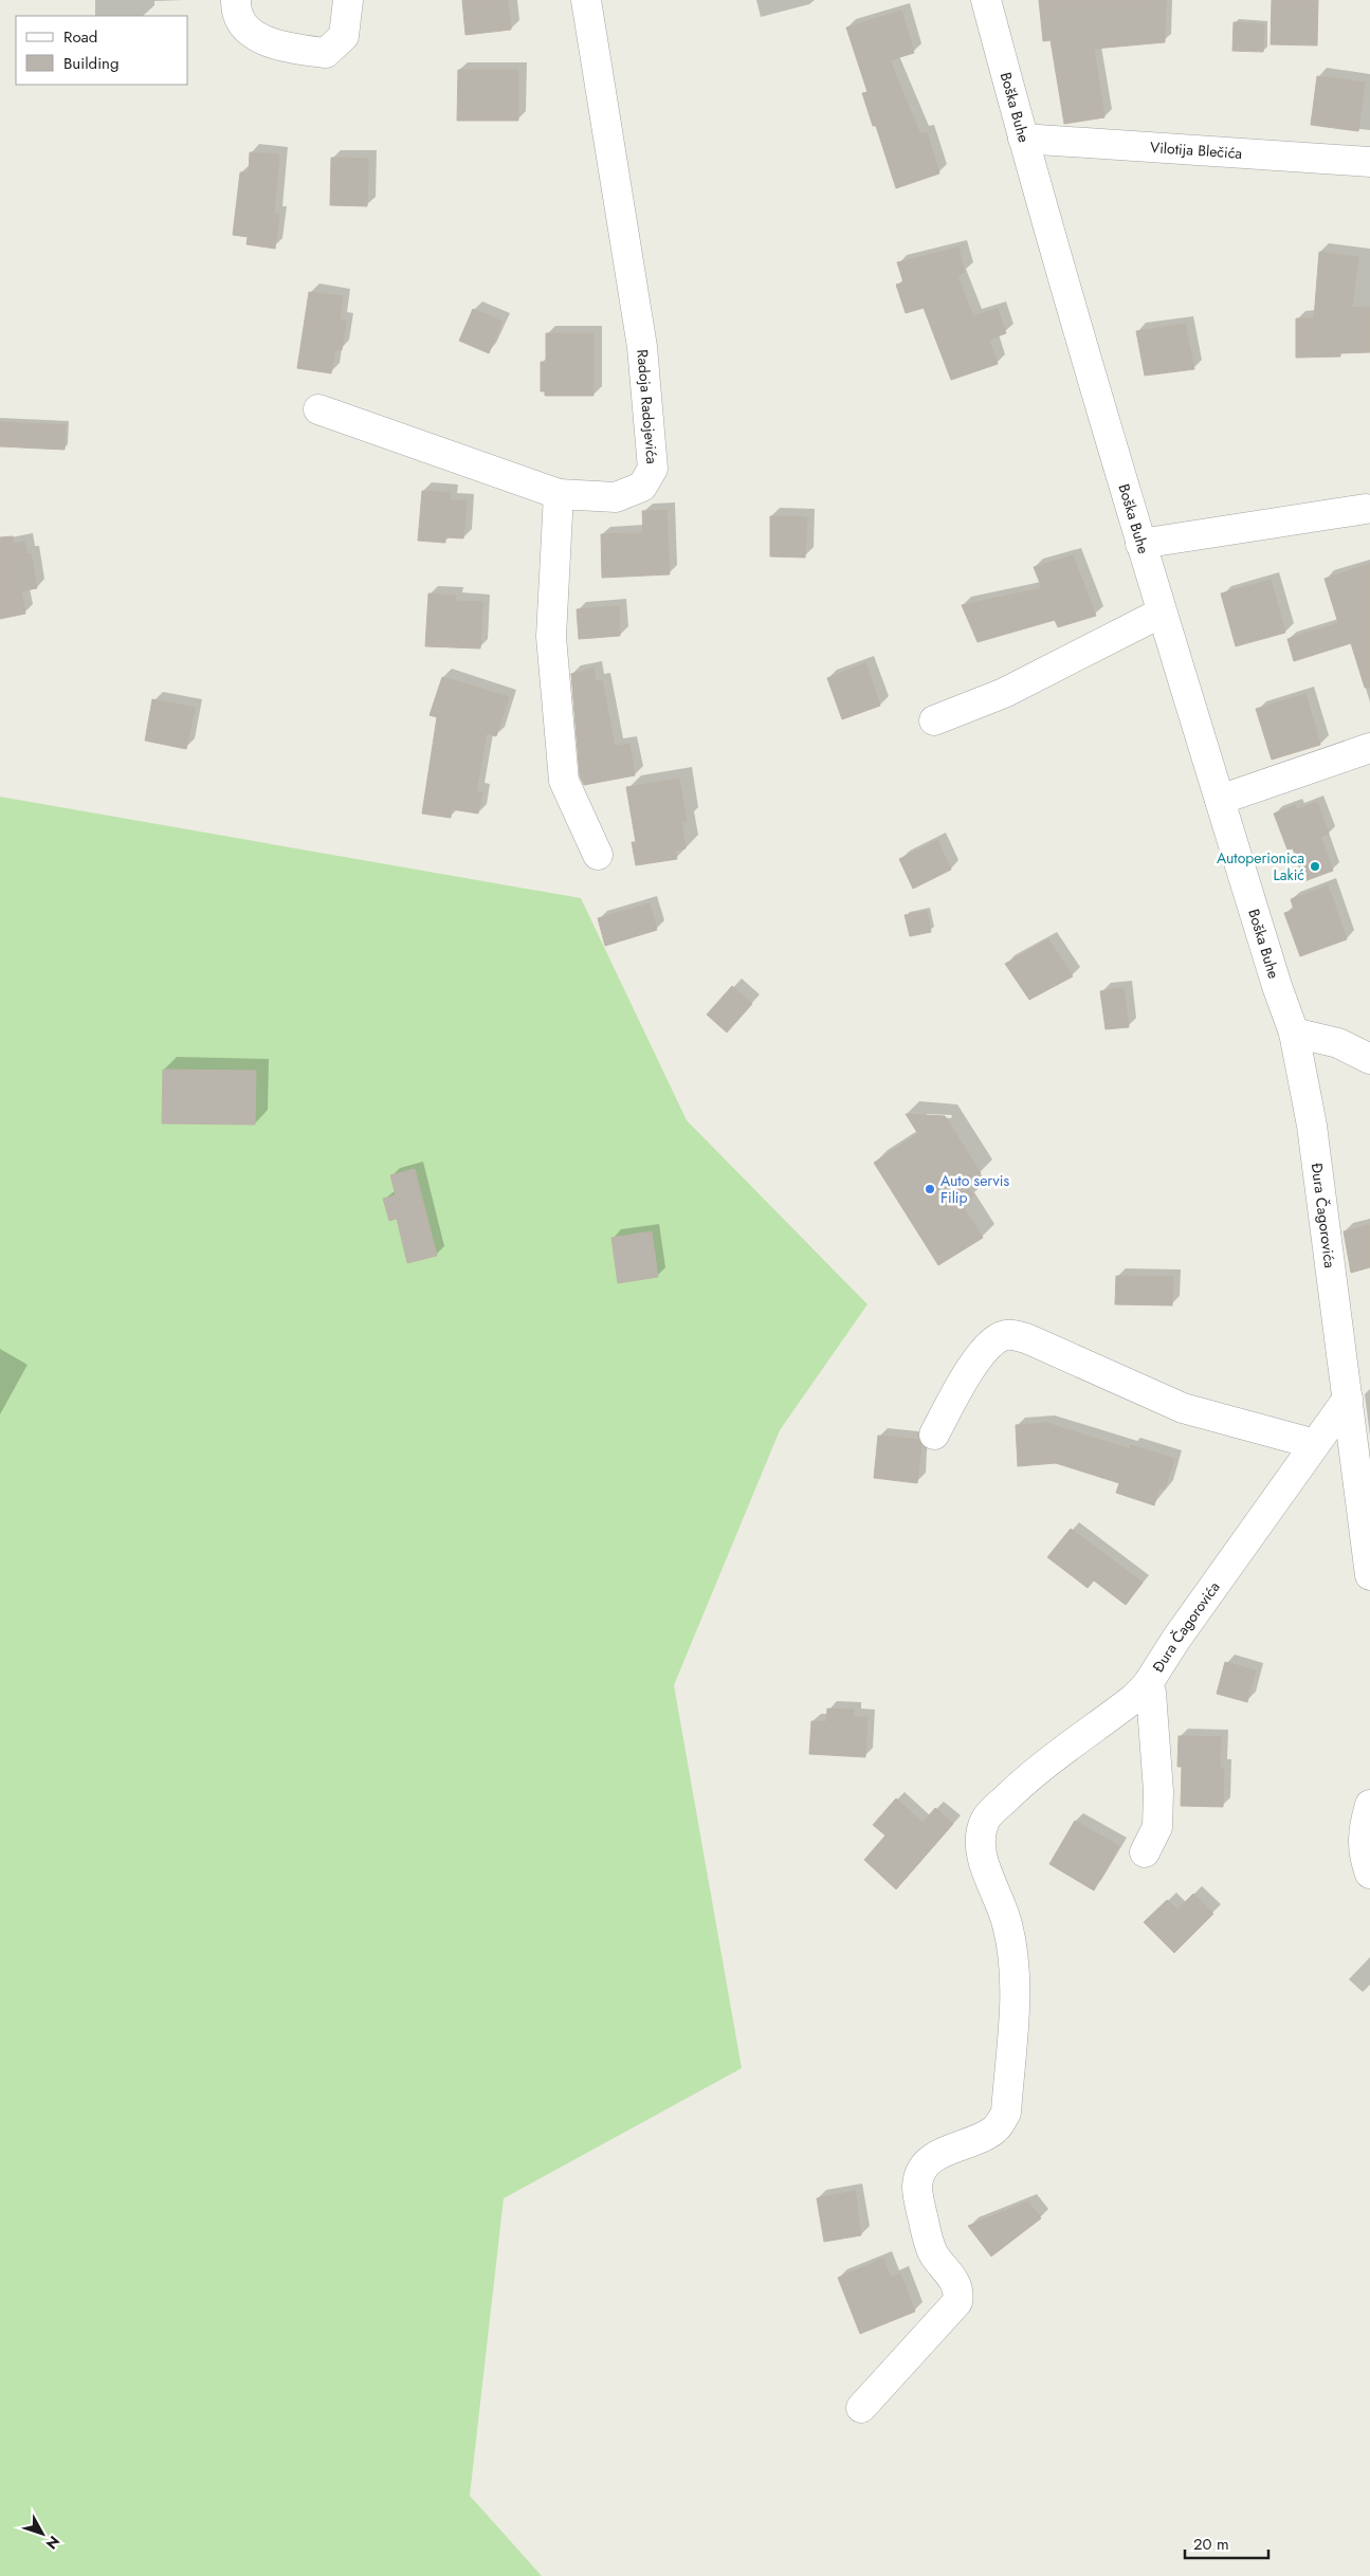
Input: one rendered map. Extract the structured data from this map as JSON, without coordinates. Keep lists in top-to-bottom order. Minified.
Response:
{"streets":{"street":["Boška Buhe","Vilotija Blečića","Radoja Radojevića","Đura Čagorovića"]},"crossings":[["Boška Buhe","Vilotija Blečića"],["Boška Buhe","Đura Čagorovića"]],"places":["Autoperionica Lakić","Auto servis Filip"],"legend":["Road","Building"],"scale_bar":"20 m","north":"bottom right"}
